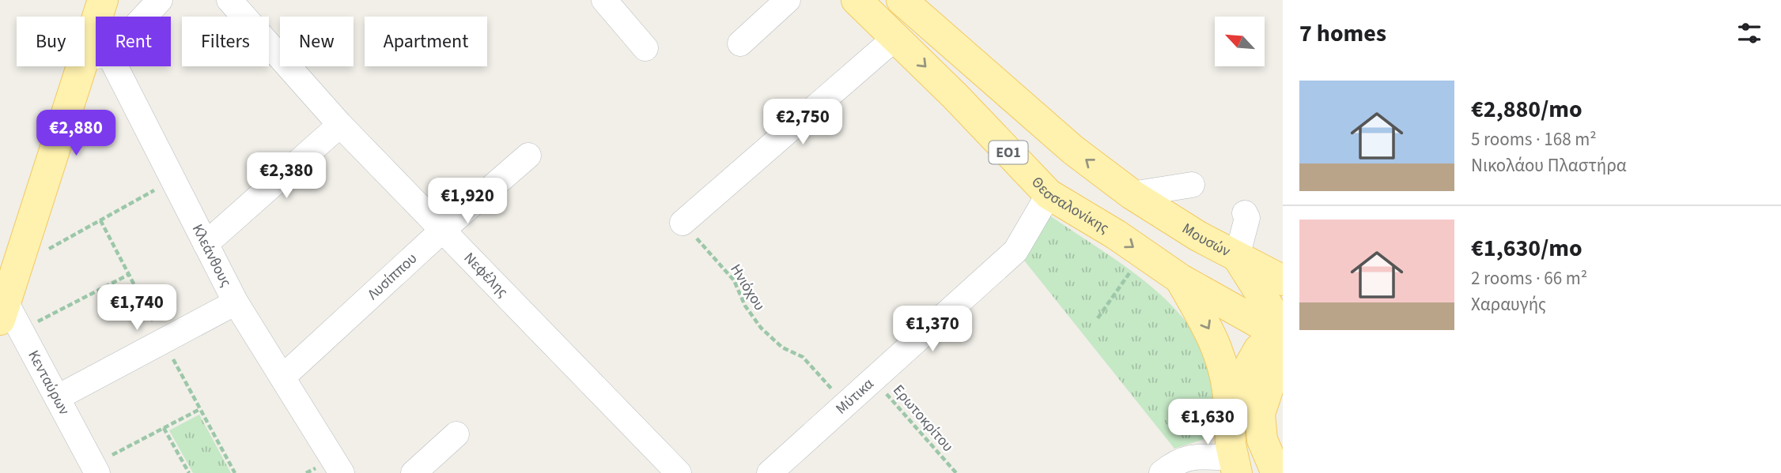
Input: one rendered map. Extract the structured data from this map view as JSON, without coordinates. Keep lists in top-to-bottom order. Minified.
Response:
{"streets":{"main road":["ΕΟ1","Θεσσαλονίκης","Μουσών"],"street":["Κλεάνθους","Νεφέλης","Λυσίππου","Κενταύρων","Μύτικα"],"path":["Ηνιόχου","Ερωτοκρίτου"]},"crossings":[["ΕΟ1","Θεσσαλονίκης"],["Θεσσαλονίκης","Μύτικα"],["Κλεάνθους","Λυσίππου"],["Νεφέλης","Λυσίππου"],["Ηνιόχου","Μύτικα"],["Μύτικα","Ερωτοκρίτου"]],"north":"top left","page":{"heading":"7 homes","chip":["Buy","Rent","Filters","New","Apartment"],"list":[{"name":"€2,880/mo","note":"5 rooms · 168 m² · Νικολάου Πλαστήρα"},{"name":"€1,630/mo","note":"2 rooms · 66 m² · Χαραυγής"}],"price":["€2,750","€2,880","€2,380","€1,920","€1,740","€1,370","€1,630"]}}
